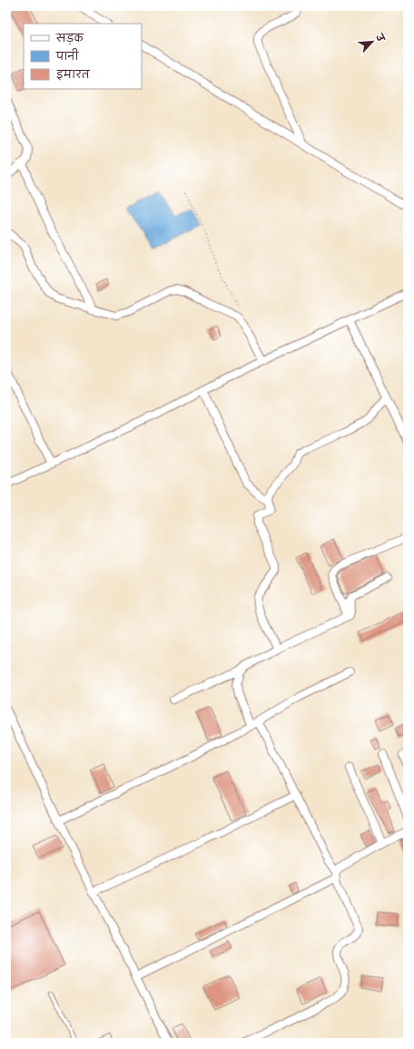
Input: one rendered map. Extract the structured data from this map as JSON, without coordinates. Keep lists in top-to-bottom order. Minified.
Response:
{"legend":["सड़क","पानी","इमारत"],"north":"top right"}
